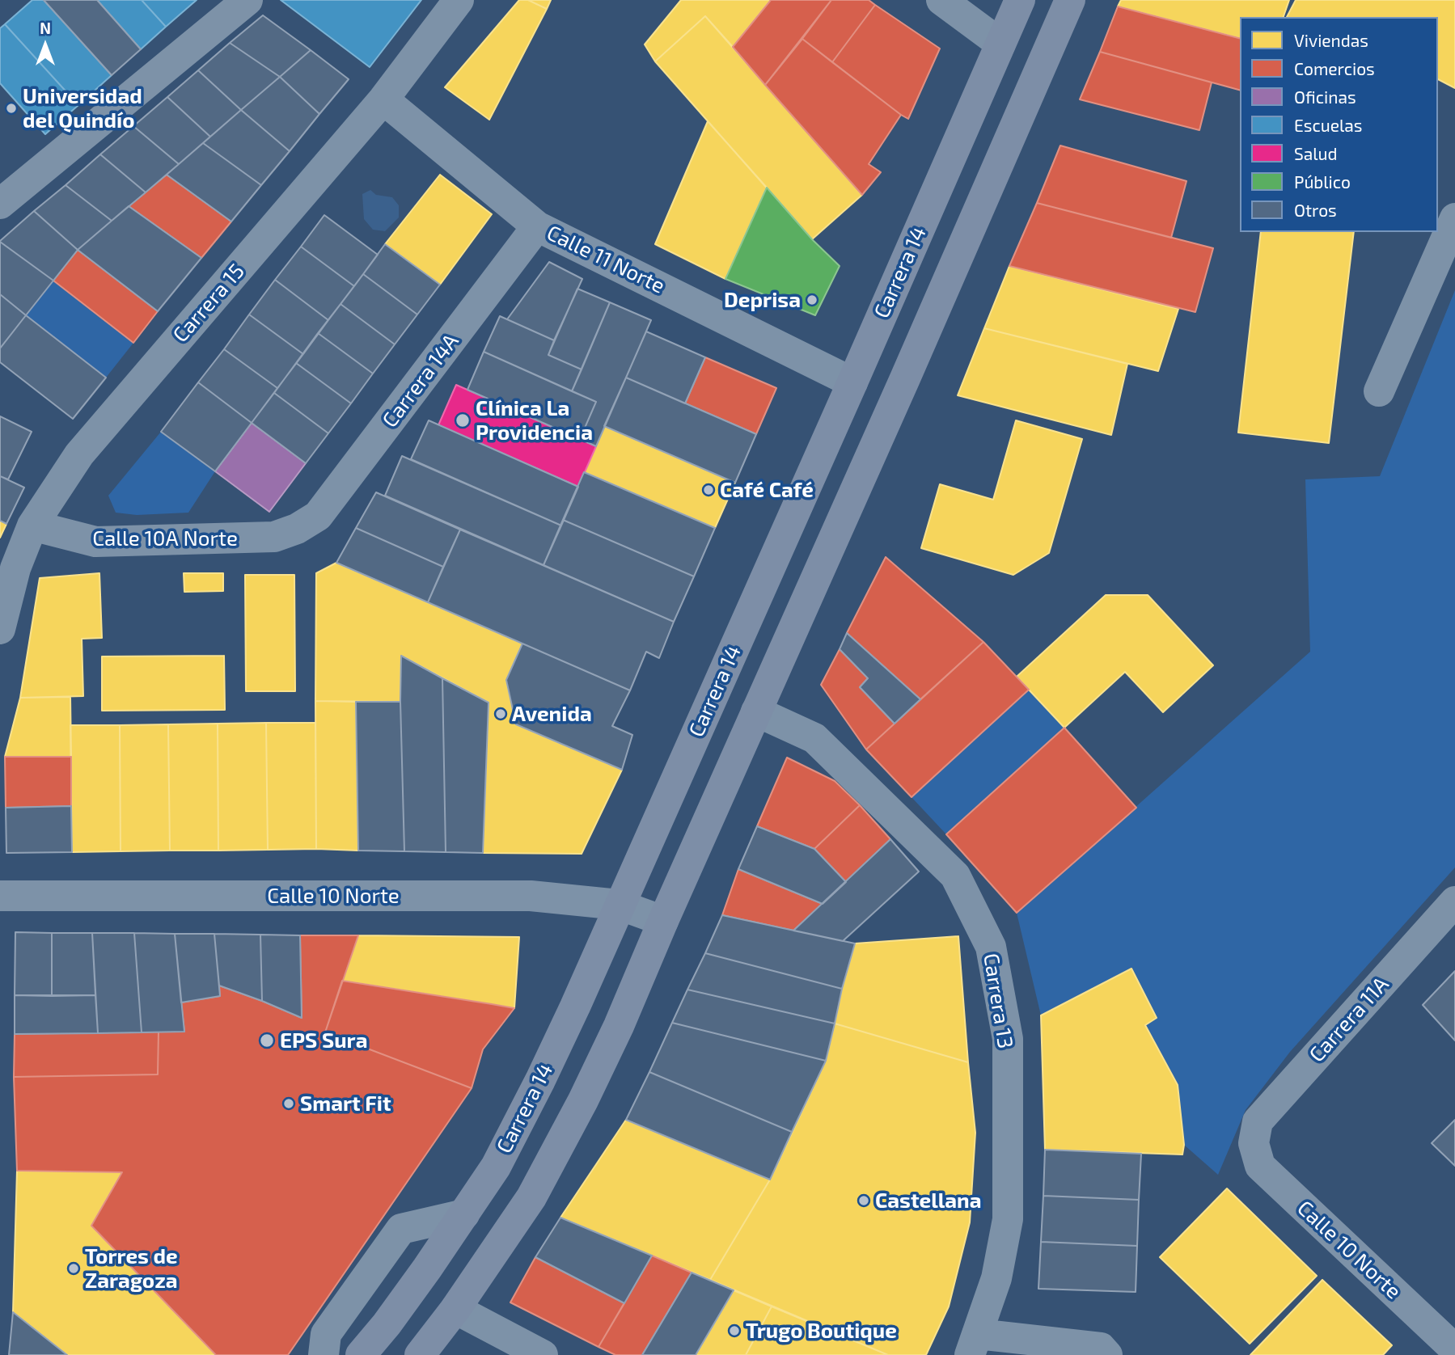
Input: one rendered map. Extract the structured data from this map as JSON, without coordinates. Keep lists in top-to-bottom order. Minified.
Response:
{"streets":{"main road":["Carrera 14"],"street":["Calle 11 Norte","Carrera 15","Carrera 14A","Calle 10A Norte","Calle 10 Norte","Carrera 13","Carrera 11A"]},"crossings":[["Calle 11 Norte","Carrera 14"],["Calle 11 Norte","Carrera 15"],["Calle 11 Norte","Carrera 14A"],["Carrera 14","Calle 10 Norte"],["Carrera 15","Calle 10A Norte"],["Carrera 14A","Calle 10A Norte"],["Calle 10 Norte","Carrera 11A"]],"places":["Universidad del Quindío","Deprisa","Clínica La Providencia","Café Café","Avenida","EPS Sura","Smart Fit","Castellana","Torres de Zaragoza","Trugo Boutique"],"legend":["Viviendas","Comercios","Oficinas","Escuelas","Salud","Público","Otros"],"north":"top"}
